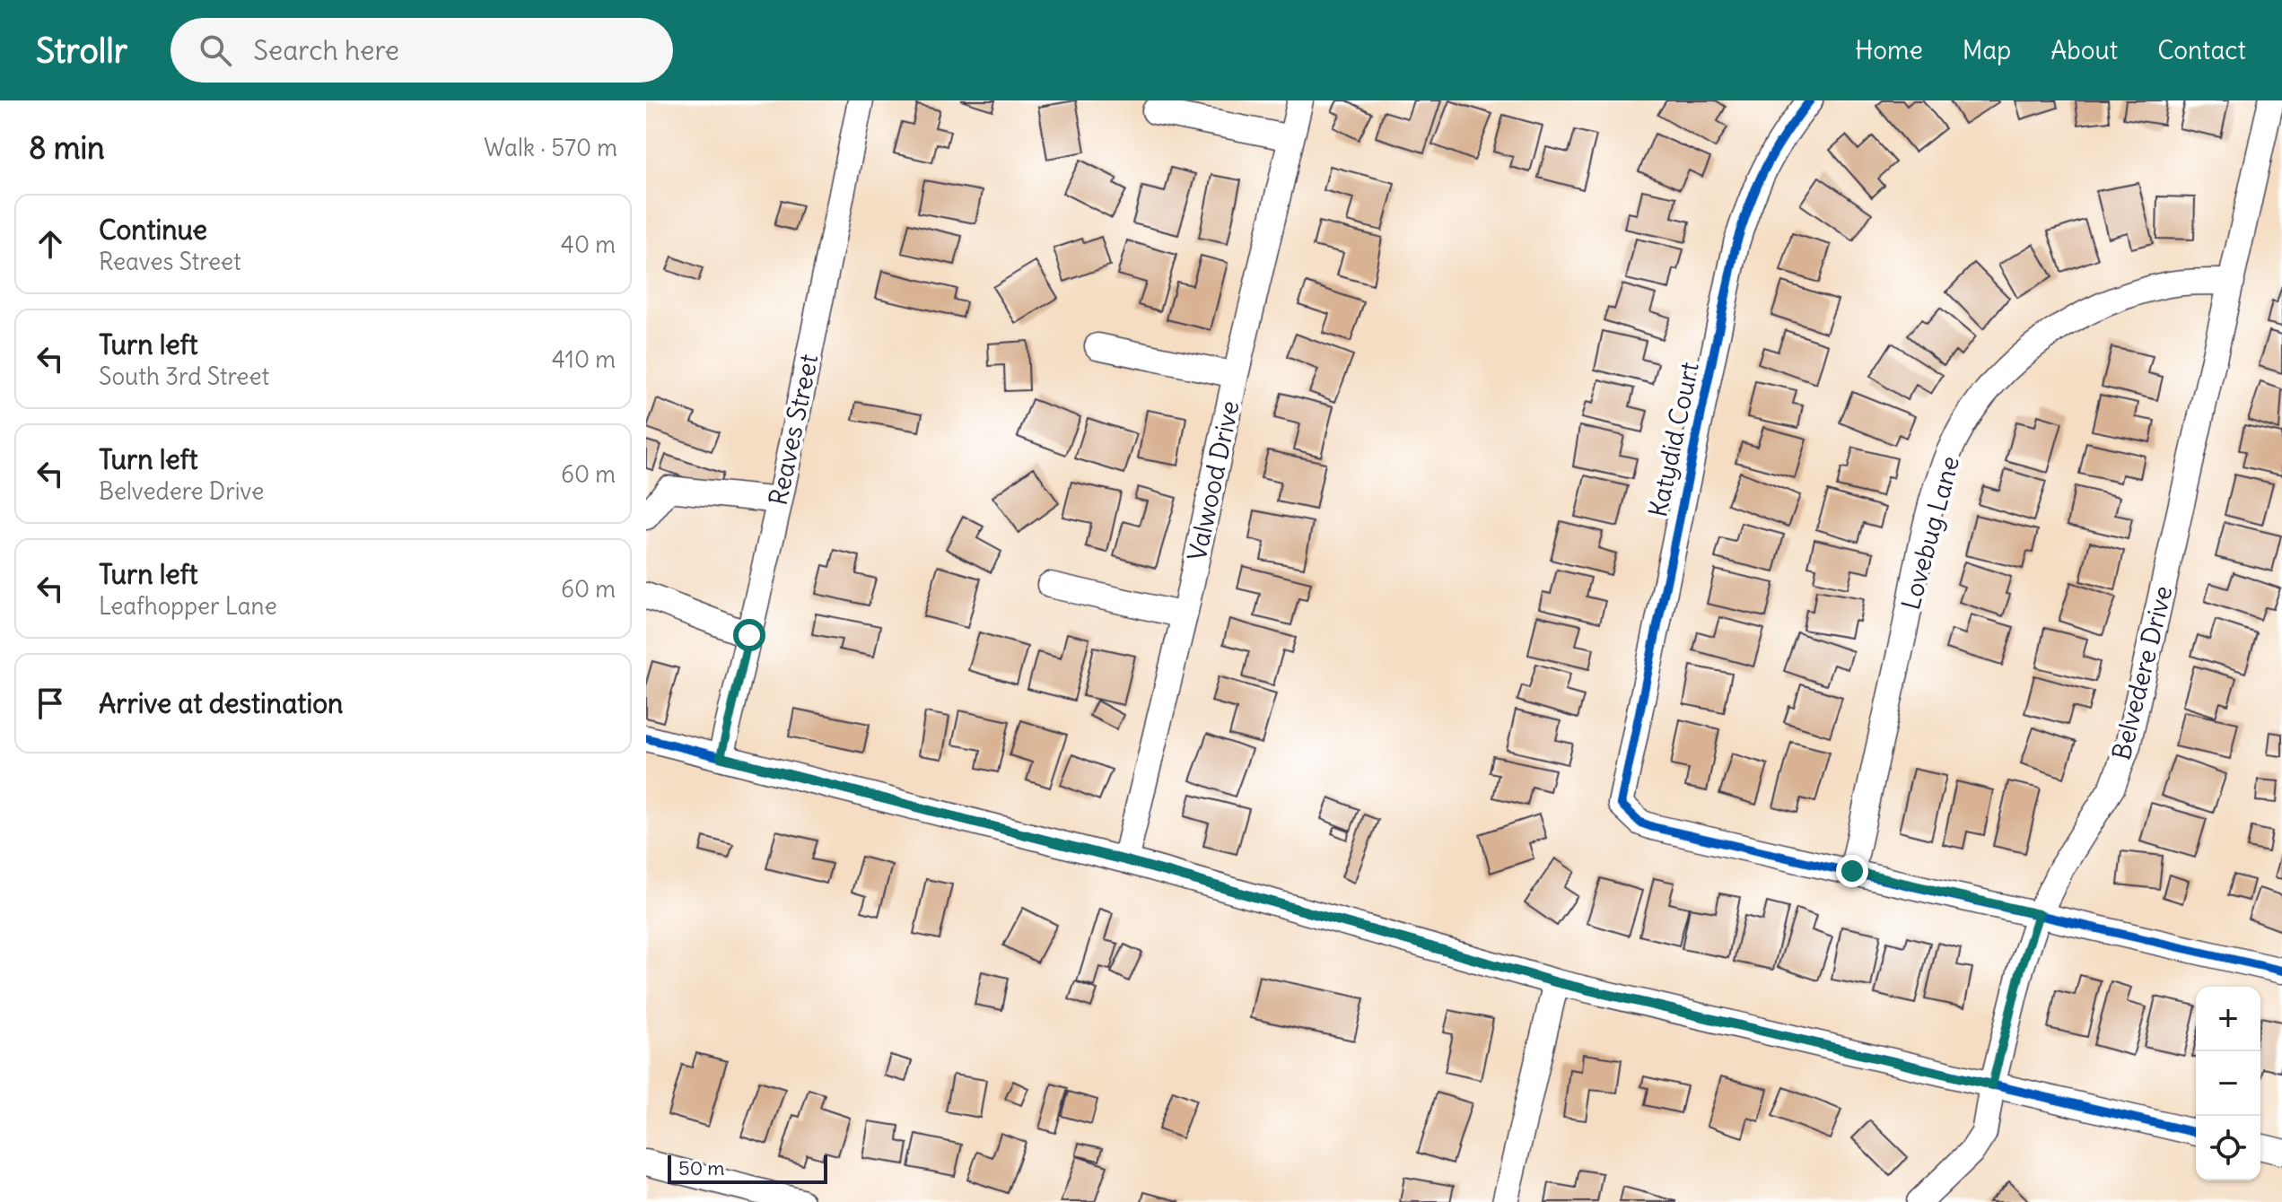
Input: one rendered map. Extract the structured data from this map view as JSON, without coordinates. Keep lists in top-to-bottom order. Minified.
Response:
{"streets":{"street":["Reaves Street","Katydid Court","Valwood Drive","Lovebug Lane","Belvedere Drive"]},"crossings":[["Katydid Court","Lovebug Lane"],["Lovebug Lane","Belvedere Drive"]],"scale_bar":"50 m","page":{"header":"Strollr","search":"Search here","nav":["Home","Map","About","Contact"],"heading":["8 min","Walk · 570 m"],"list":[["Continue","Reaves Street","40 m"],["Turn left","South 3rd Street","410 m"],["Turn left","Belvedere Drive","60 m"],["Turn left","Leafhopper Lane","60 m"],"Arrive at destination"],"map_buttons":["+","−"],"scale":"50 m"}}
